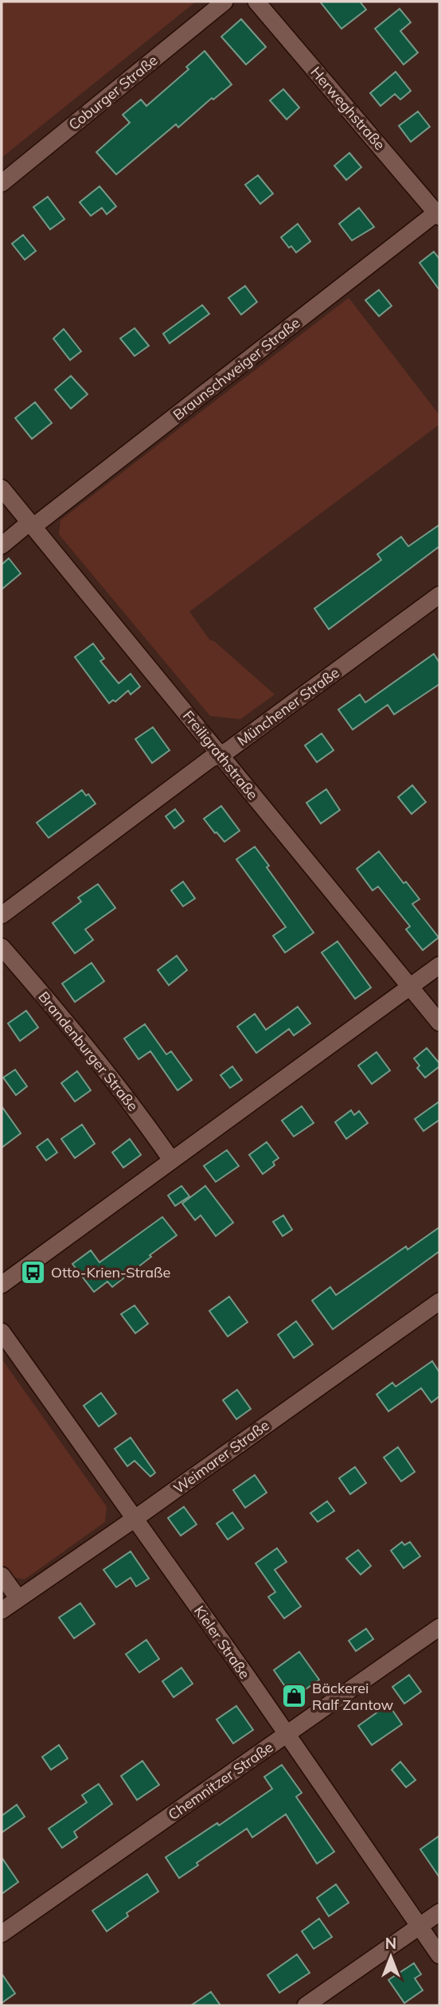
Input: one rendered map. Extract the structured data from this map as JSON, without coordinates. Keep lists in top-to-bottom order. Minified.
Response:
{"streets":{"street":["Coburger Straße","Herweghstraße","Braunschweiger Straße","Münchener Straße","Freiligrathstraße","Brandenburger Straße","Weimarer Straße","Kieler Straße","Chemnitzer Straße"]},"crossings":[["Herweghstraße","Braunschweiger Straße"],["Braunschweiger Straße","Freiligrathstraße"],["Münchener Straße","Freiligrathstraße"],["Weimarer Straße","Kieler Straße"],["Kieler Straße","Chemnitzer Straße"]],"places":{"bus stop":["Otto-Krien-Straße"],"shop":["Bäckerei Ralf Zantow"]},"north":"top"}
